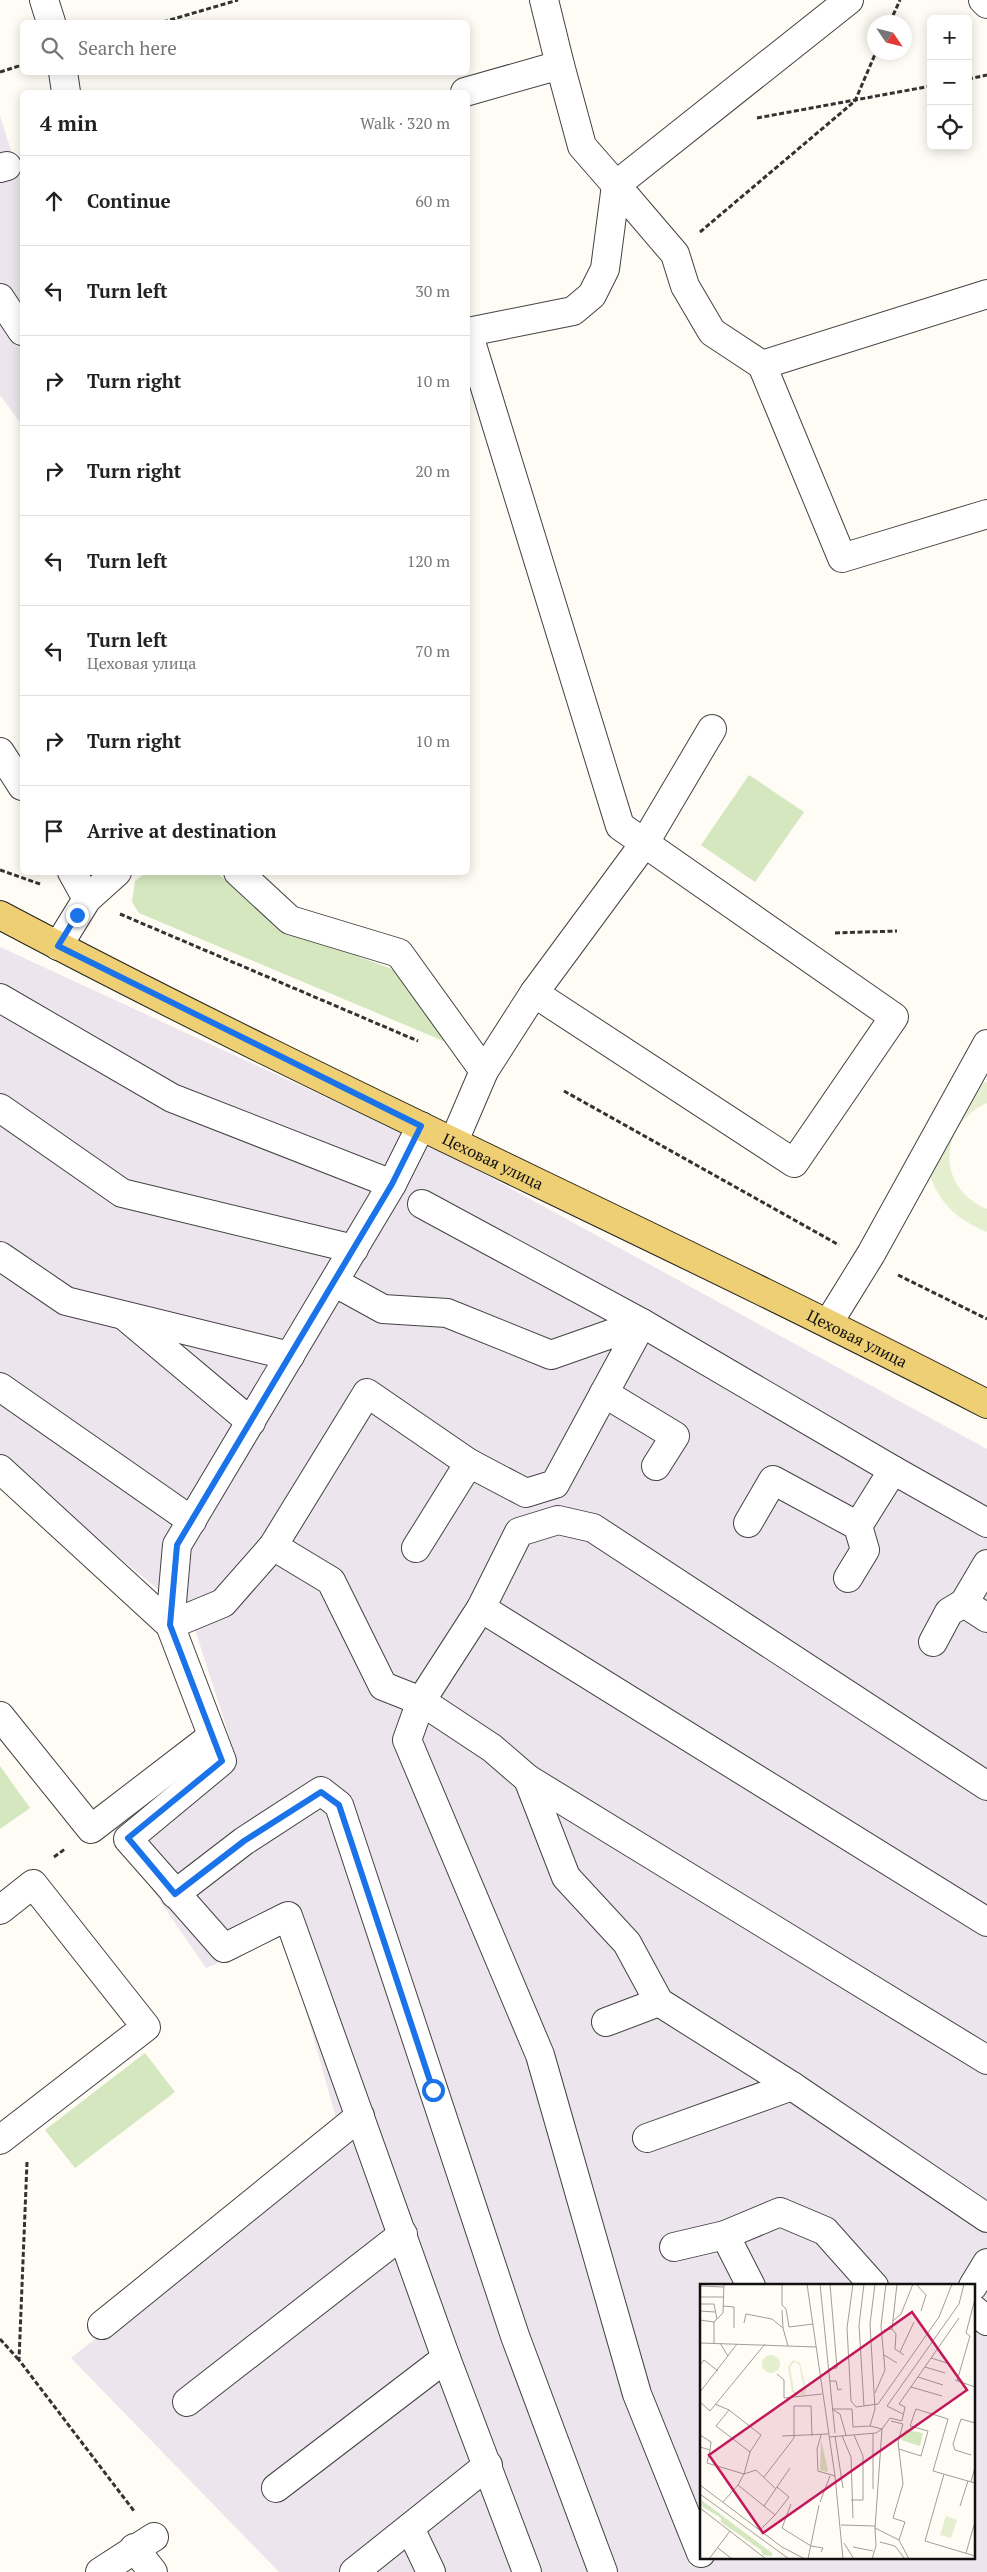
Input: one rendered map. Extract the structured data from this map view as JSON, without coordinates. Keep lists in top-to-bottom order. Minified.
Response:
{"streets":{"main road":["Цеховая улица"]},"north":"bottom right","page":{"map_buttons":["+","−"],"search":"Search here","heading":["4 min","Walk · 320 m"],"list":[["Continue","60 m"],["Turn left","30 m"],["Turn right","10 m"],["Turn right","20 m"],["Turn left","120 m"],["Turn left","Цеховая улица","70 m"],["Turn right","10 m"],"Arrive at destination"]}}
